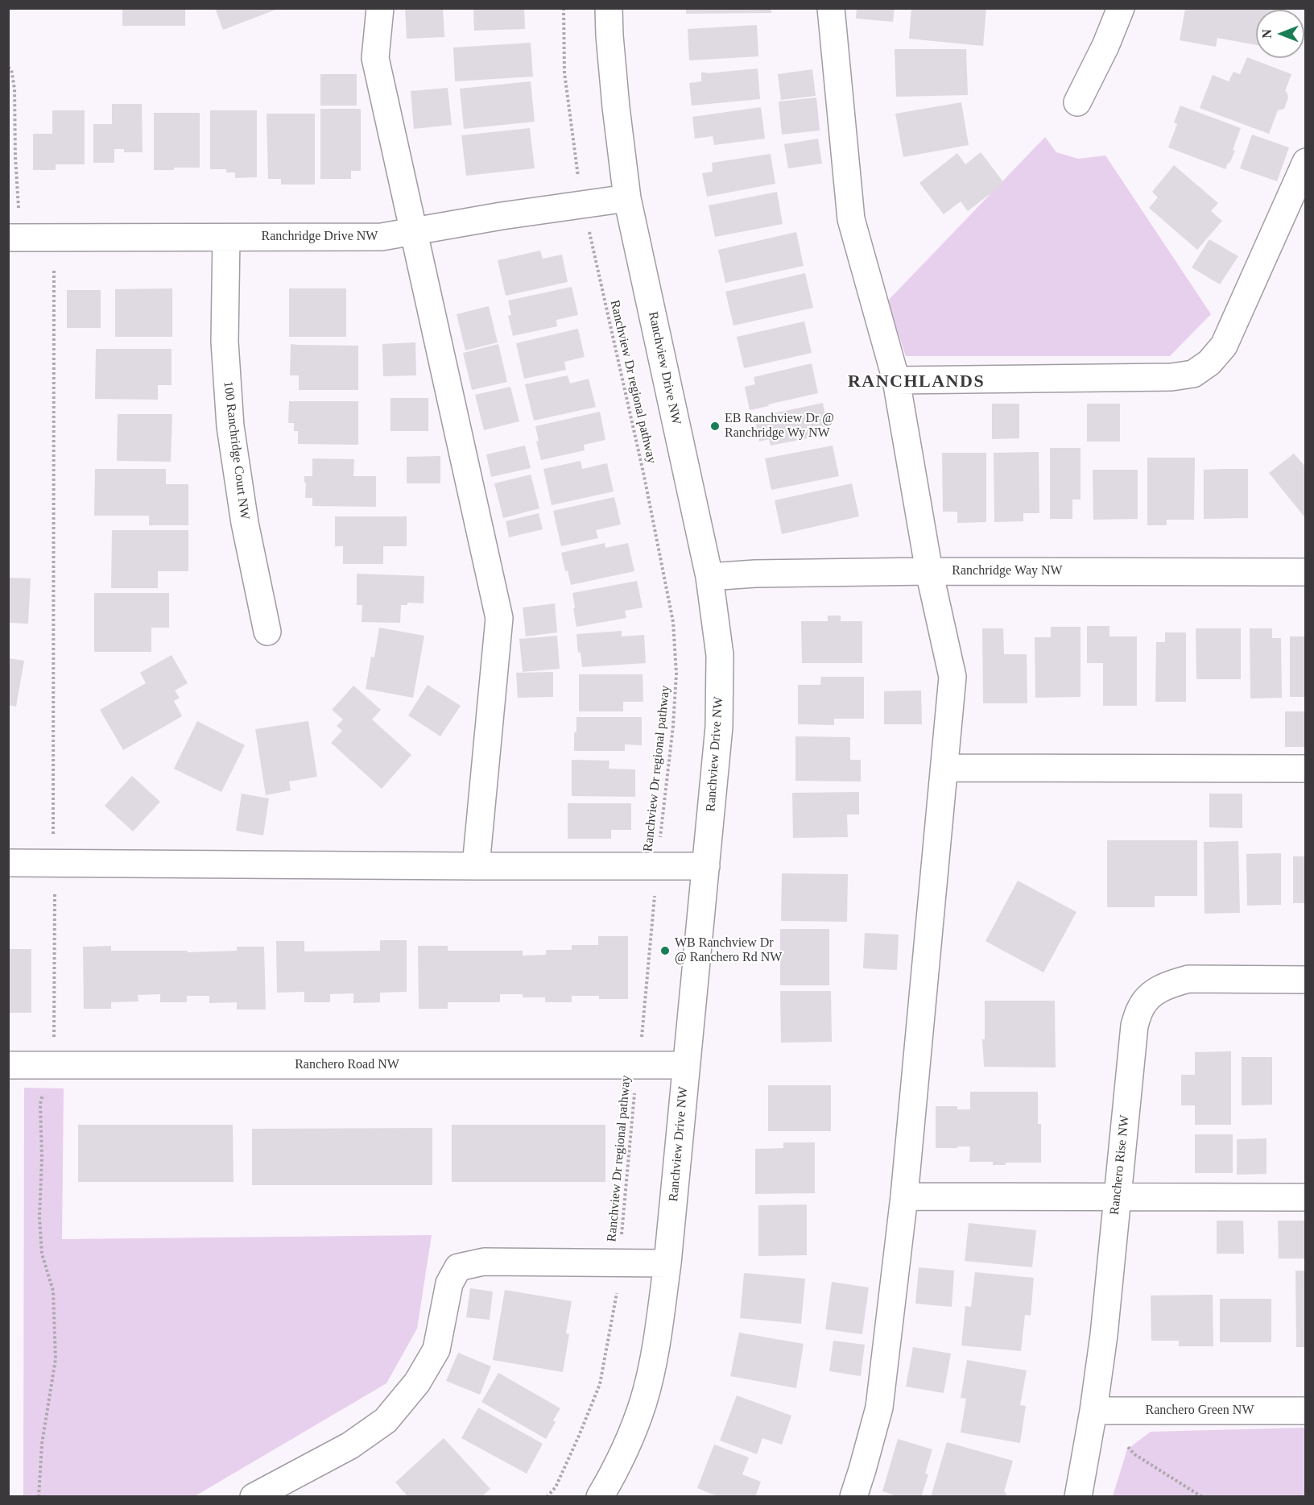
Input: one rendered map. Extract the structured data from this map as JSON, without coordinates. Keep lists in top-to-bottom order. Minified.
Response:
{"streets":{"street":["Ranchridge Drive NW","Ranchview Drive NW","100 Ranchridge Court NW","Ranchridge Way NW","Ranchero Road NW","Ranchero Rise NW","Ranchero Green NW"],"path":["Ranchview Dr regional pathway"]},"crossings":[["Ranchridge Drive NW","Ranchview Drive NW"],["Ranchridge Drive NW","Ranchview Dr regional pathway"],["Ranchridge Drive NW","100 Ranchridge Court NW"],["Ranchview Drive NW","Ranchridge Way NW"],["Ranchview Drive NW","Ranchero Road NW"],["Ranchview Dr regional pathway","Ranchero Road NW"],["Ranchero Rise NW","Ranchero Green NW"]],"districts":["RANCHLANDS"],"places":["EB Ranchview Dr @ Ranchridge Wy NW","WB Ranchview Dr @ Ranchero Rd NW"],"north":"left"}
